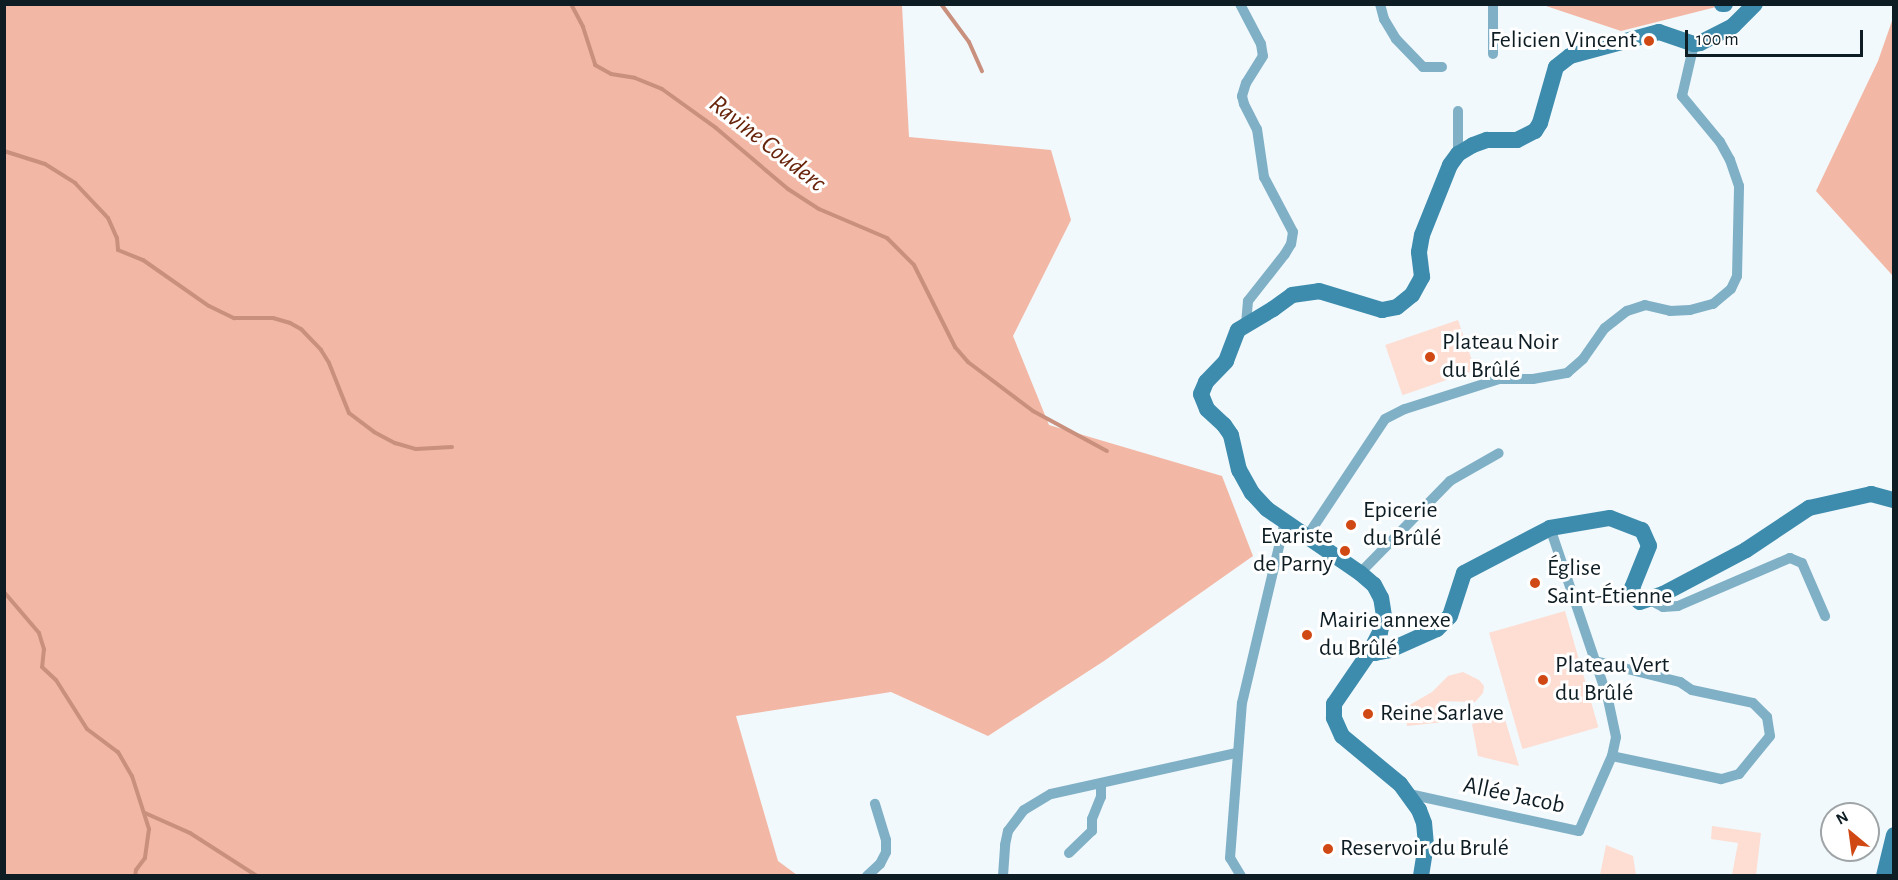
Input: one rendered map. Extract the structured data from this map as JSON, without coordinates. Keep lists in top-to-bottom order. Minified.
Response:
{"streets":{"street":["Allée Jacob"]},"water":["Ravine Couderc"],"places":["Felicien Vincent","Plateau Noir du Brûlé","Epicerie du Brûlé","Evariste de Parny","Église Saint-Étienne","Mairie annexe du Brûlé","Plateau Vert du Brûlé","Reine Sarlave","Reservoir du Brulé"],"scale_bar":"100 m","north":"top left"}
